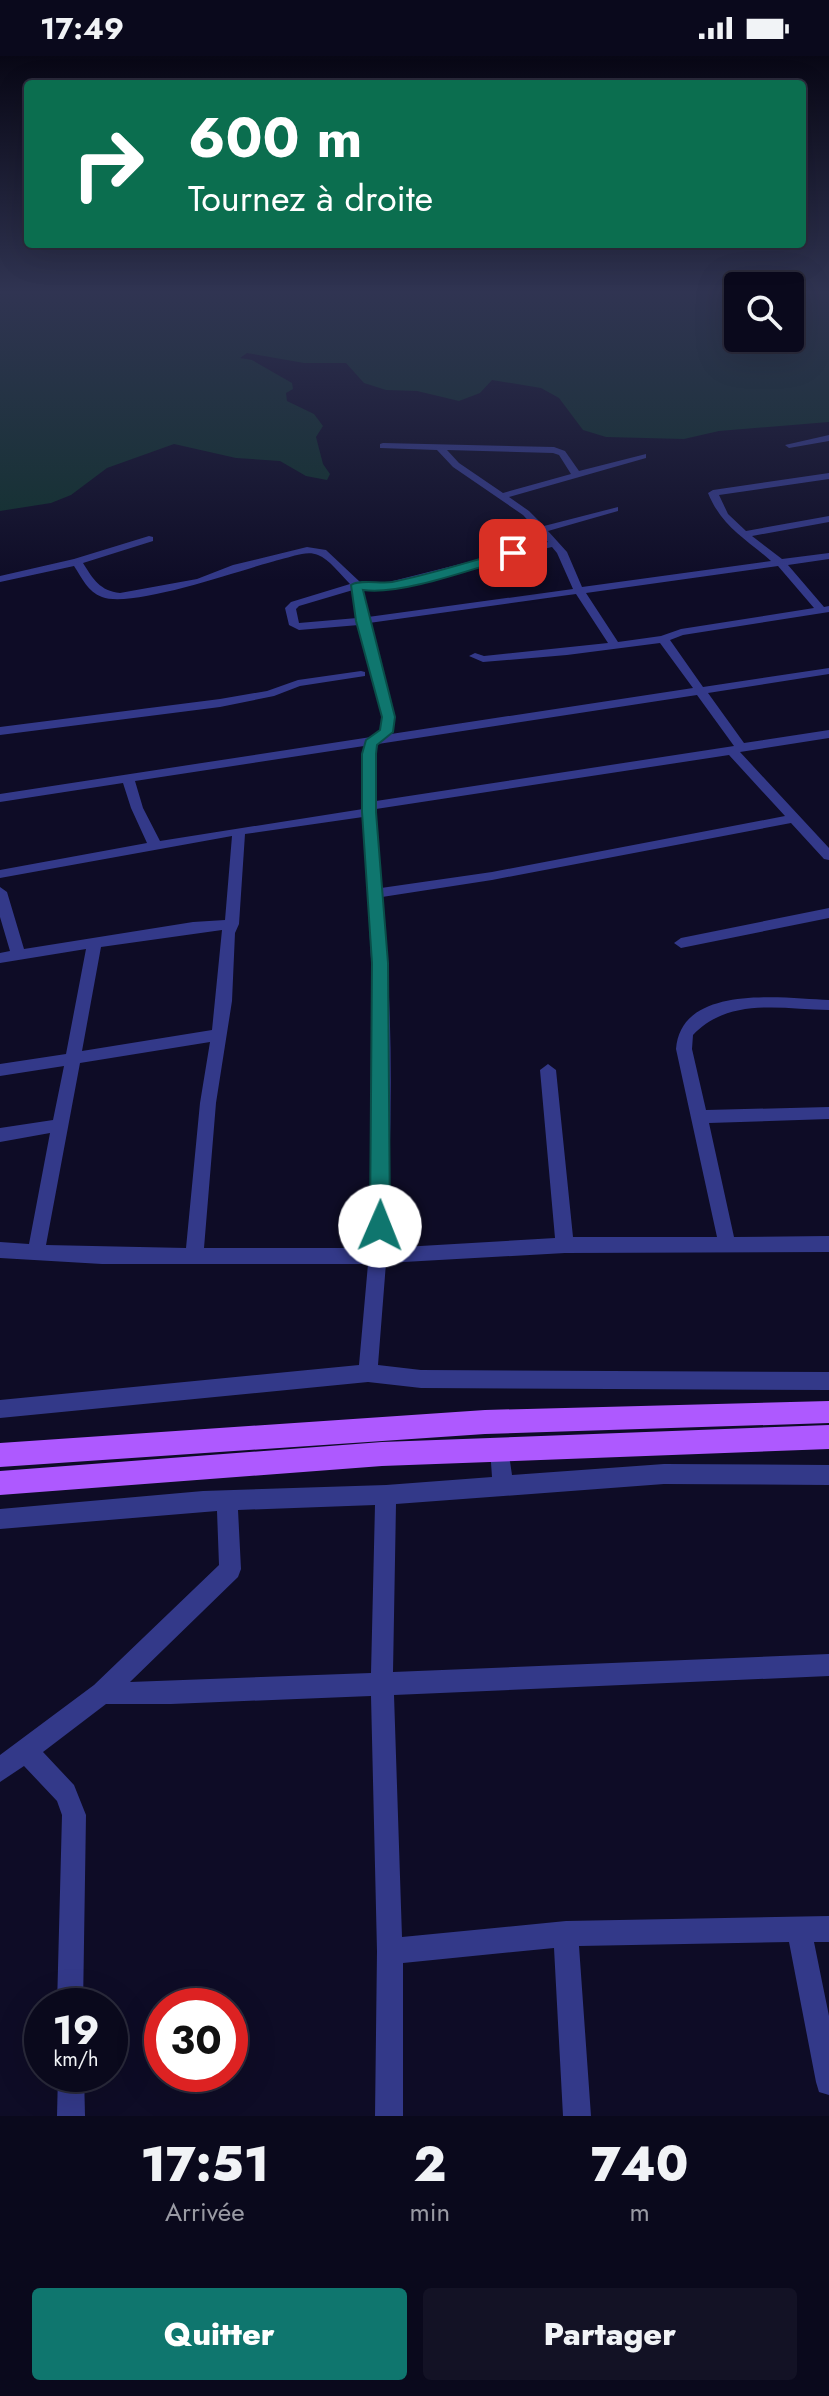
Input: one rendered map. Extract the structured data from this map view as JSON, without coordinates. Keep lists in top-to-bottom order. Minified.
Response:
{"page":{"status":"17:49","turn":["600 m","Tournez à droite"],"speed":"19 km/h","limit":"30","eta":["17:51","Arrivée","2","min","740","m"],"buttons":["Quitter","Partager"]}}
